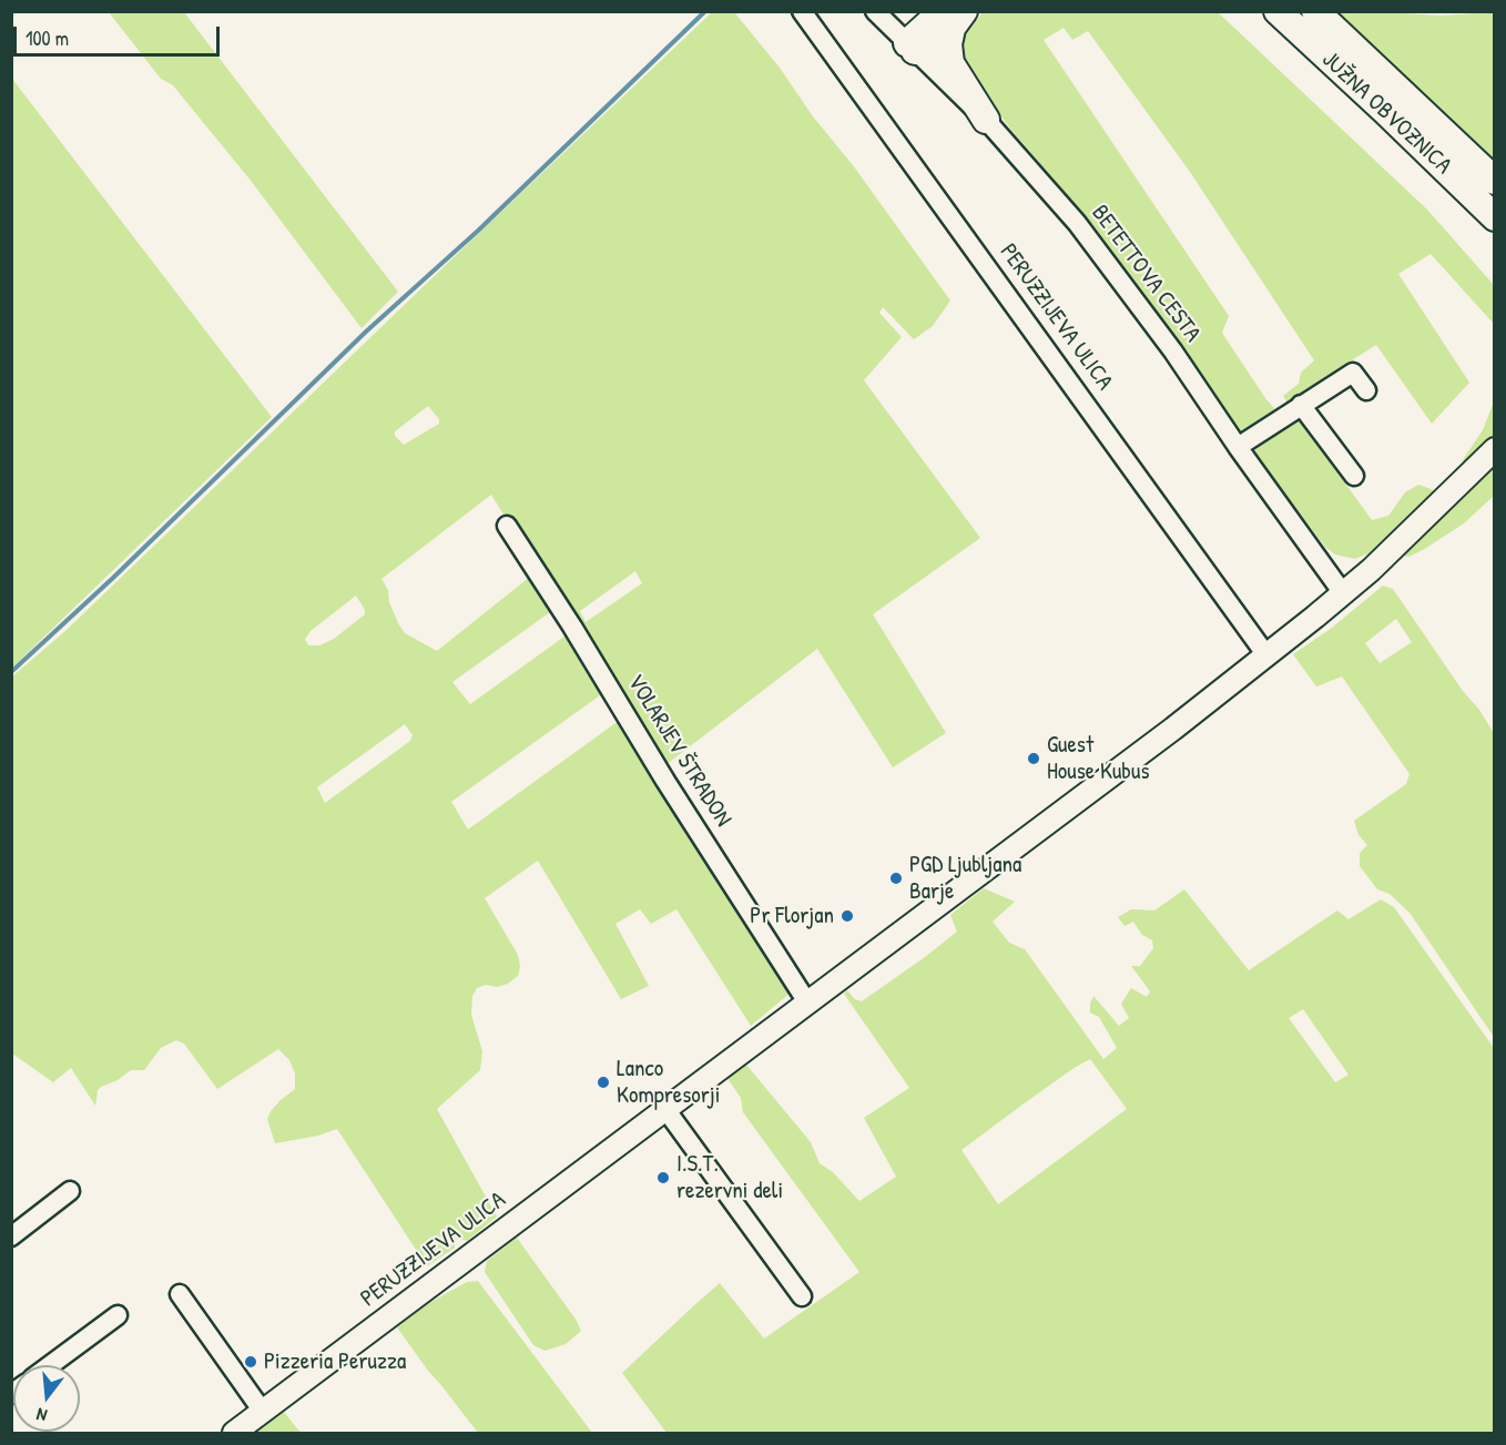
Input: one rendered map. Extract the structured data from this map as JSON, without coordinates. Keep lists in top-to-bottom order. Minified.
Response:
{"streets":{"highway":["JUŽNA OBVOZNICA"],"main road":["PERUZZIJEVA ULICA"],"street":["BETETTOVA CESTA","VOLARJEV ŠTRADON"]},"crossings":[["BETETTOVA CESTA","PERUZZIJEVA ULICA"],["PERUZZIJEVA ULICA","VOLARJEV ŠTRADON"]],"places":["Guest House Kubus","PGD Ljubljana Barje","Pr Florjan","Lanco Kompresorji","I.S.T. rezervni deli","Pizzeria Peruzza"],"scale_bar":"100 m","north":"bottom"}
